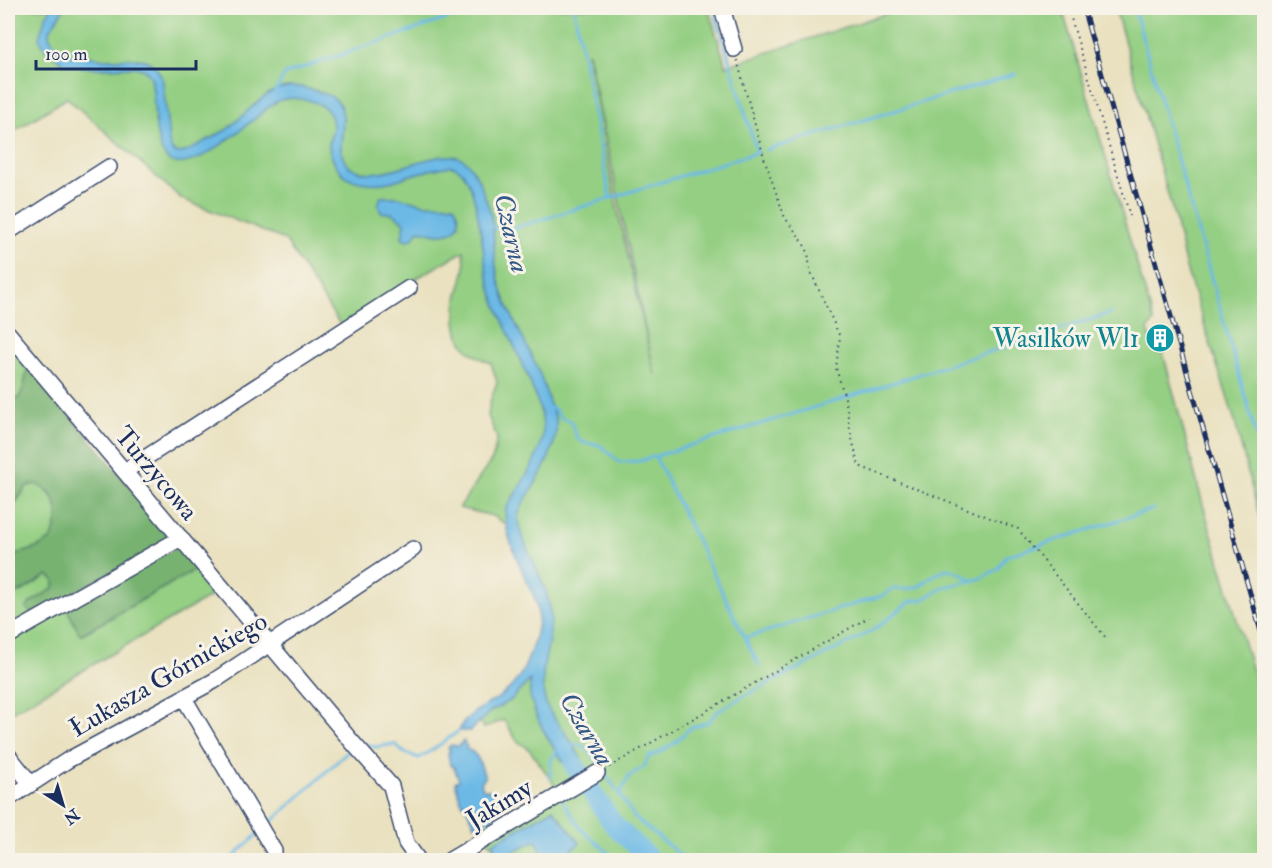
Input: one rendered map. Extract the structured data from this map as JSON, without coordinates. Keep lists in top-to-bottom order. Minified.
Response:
{"streets":{"street":["Turzycowa","Łukasza Górnickiego","Jakimy"]},"crossings":[["Turzycowa","Łukasza Górnickiego"]],"water":["Czarna"],"places":{"building":["Wasilków Wl1"]},"scale_bar":"100 m","north":"bottom right"}
